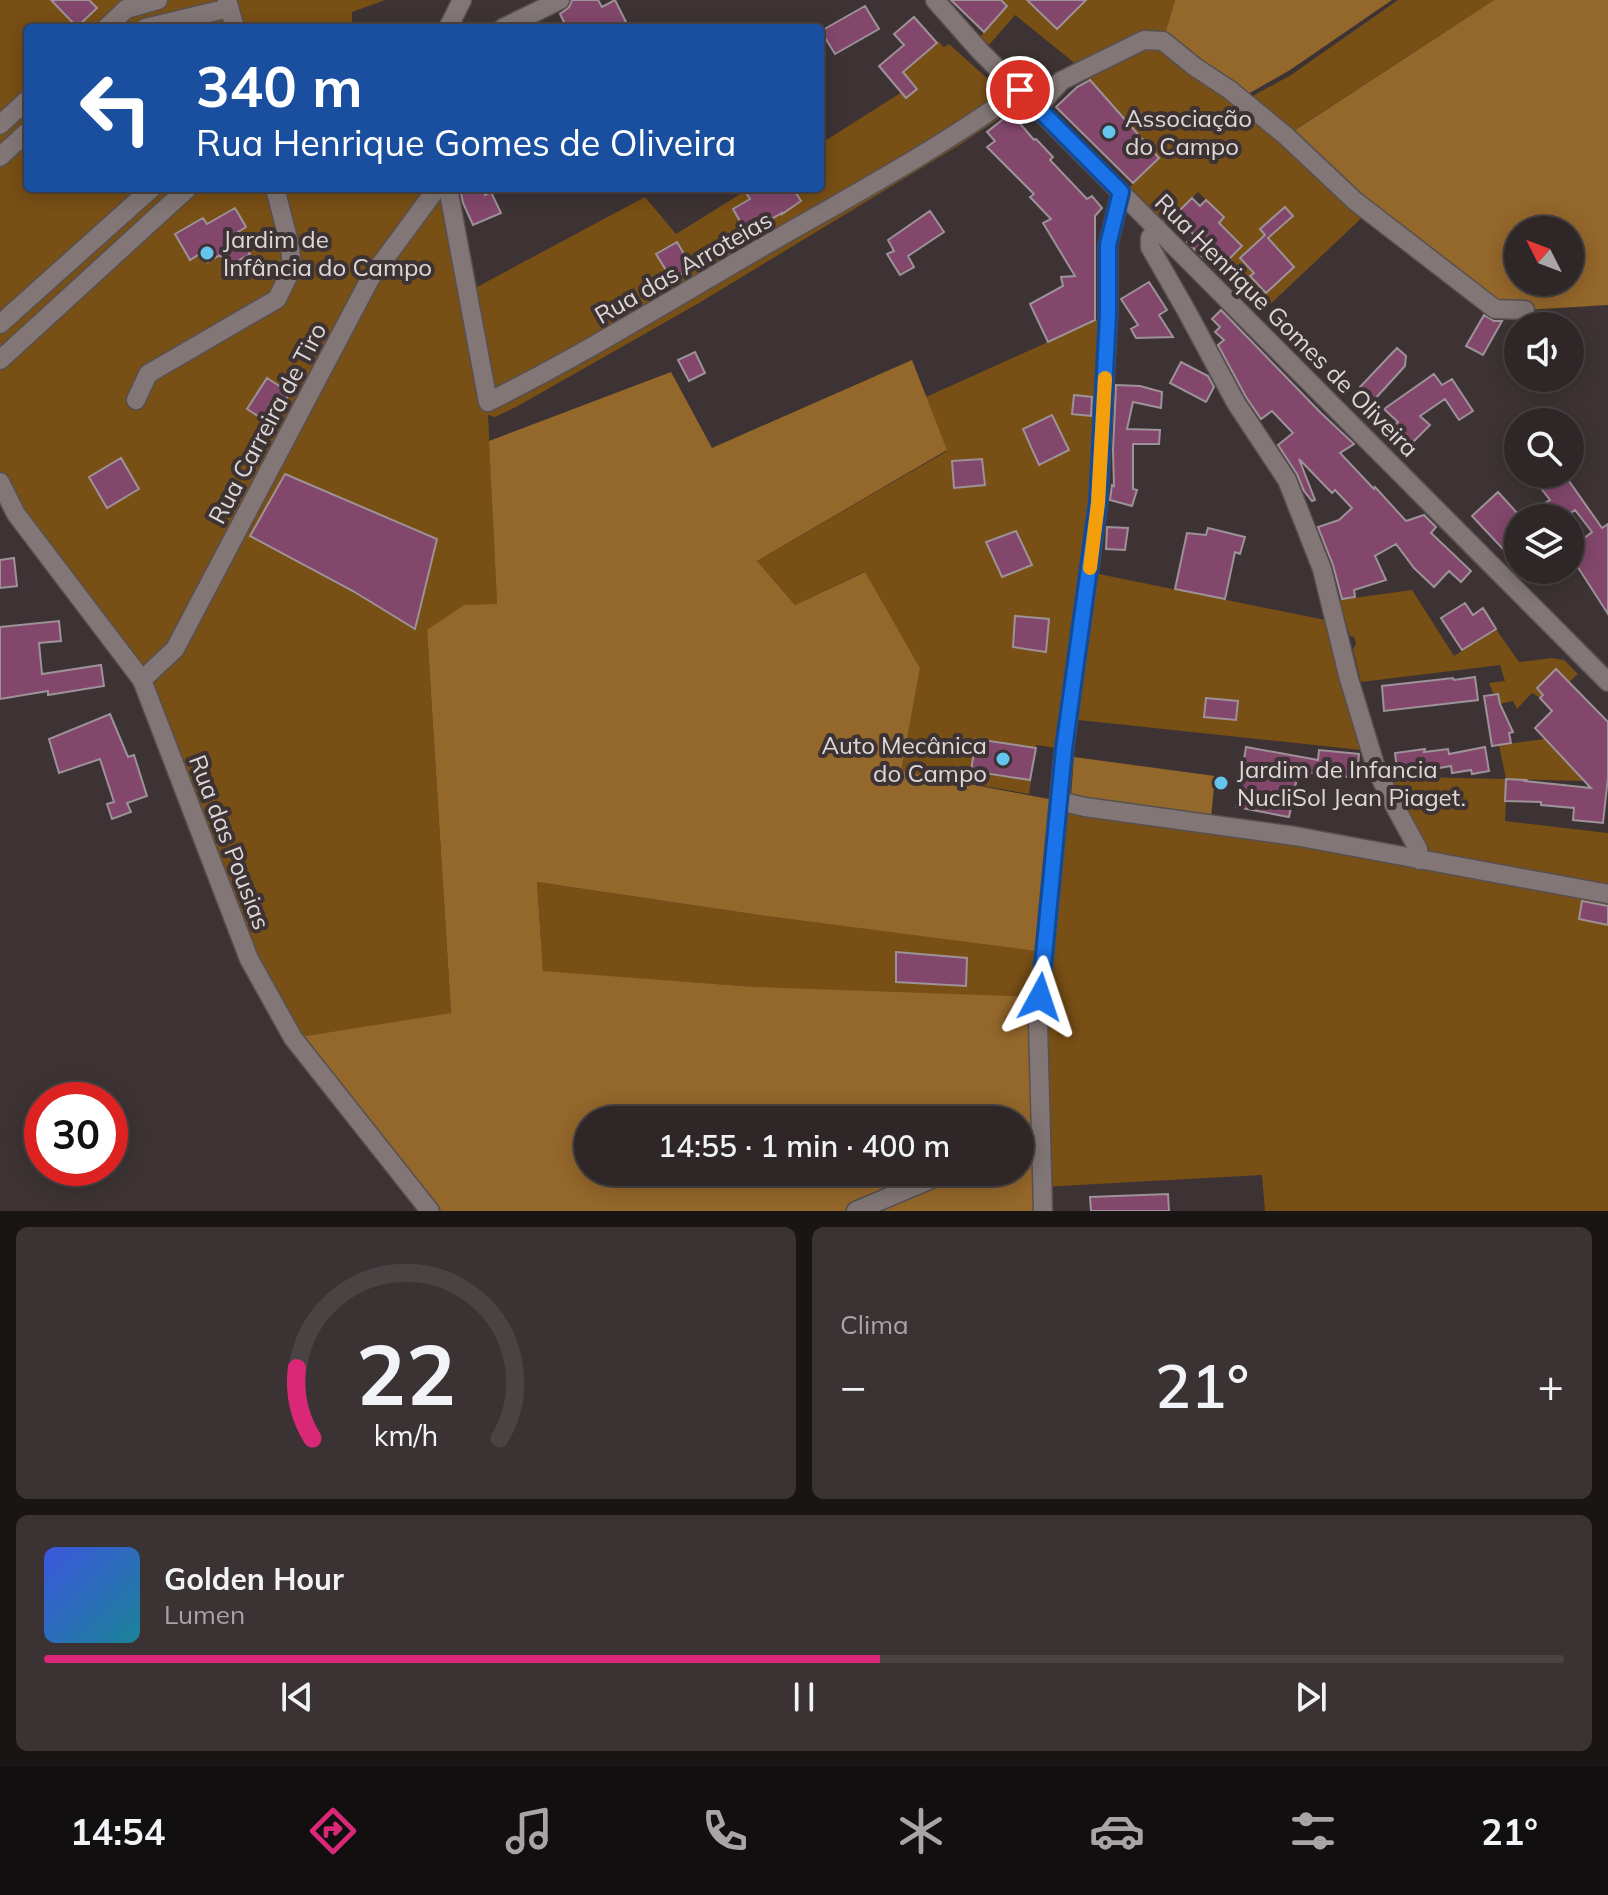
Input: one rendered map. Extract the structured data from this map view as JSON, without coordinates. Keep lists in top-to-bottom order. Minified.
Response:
{"streets":{"street":["Rua das Arroteias","Rua Henrique Gomes de Oliveira","Rua Carreira de Tiro","Rua das Pousias"]},"crossings":[["Rua das Arroteias","Rua Henrique Gomes de Oliveira"],["Rua Carreira de Tiro","Rua das Pousias"]],"places":["Associação do Campo","Jardim de Infância do Campo","Auto Mecânica do Campo","Jardim de Infancia NucliSol Jean Piaget."],"north":"top left","page":{"turn":["340 m","Rua Henrique Gomes de Oliveira"],"limit":"30","trip":"14:55 · 1 min · 400 m","tile":"Clima","heat":["−","21°","+"],"song":["Golden Hour","Lumen"],"tabs":["14:54","21°"],"gauge":["22","km/h"]}}
